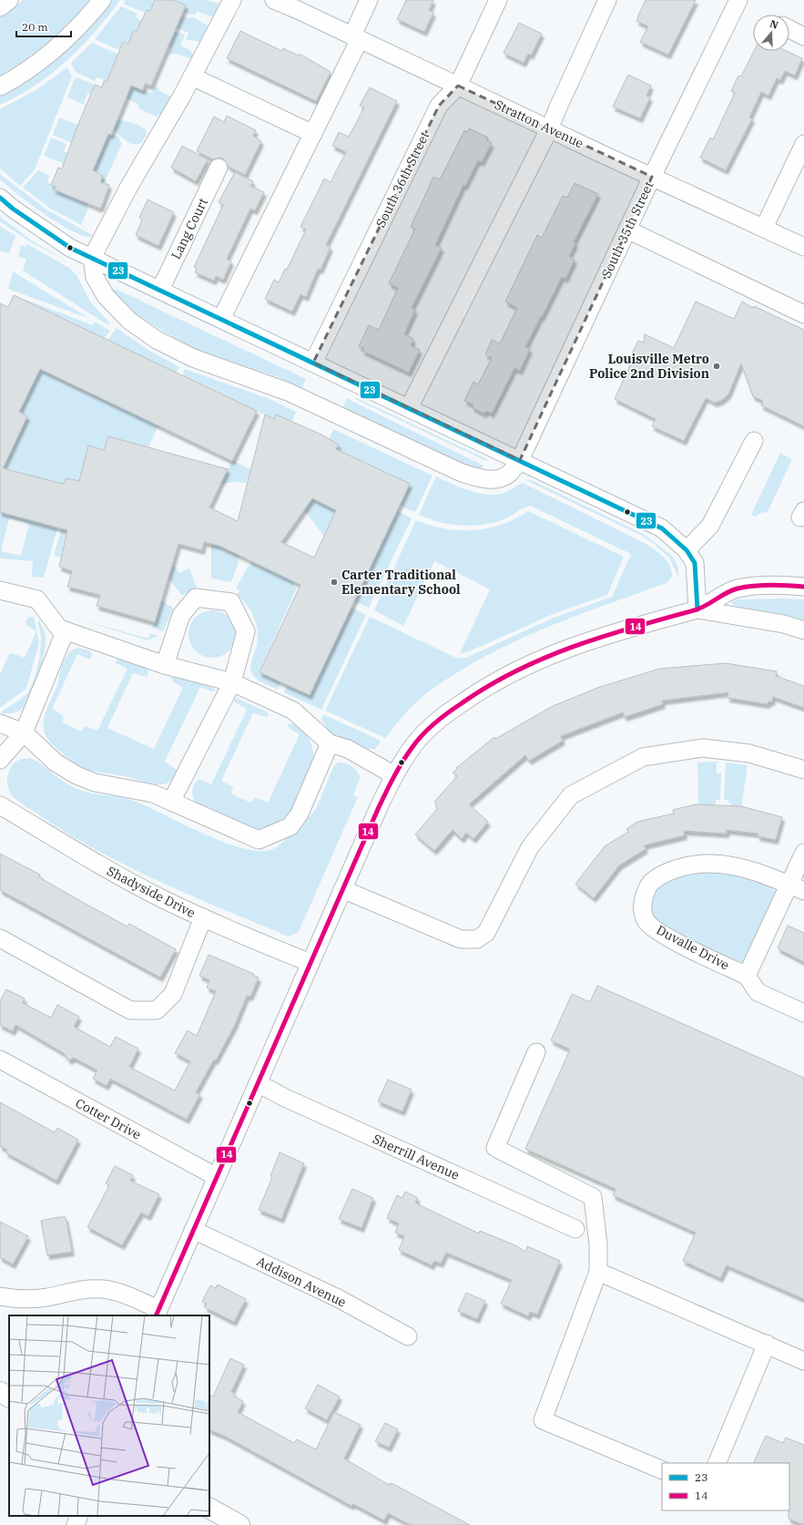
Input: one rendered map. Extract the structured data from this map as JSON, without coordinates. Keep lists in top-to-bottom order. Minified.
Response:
{"streets":{"street":["Stratton Avenue","South 36th Street","Lang Court","South 35th Street","Shadyside Drive","Duvalle Drive","Cotter Drive","Sherrill Avenue","Addison Avenue"]},"crossings":[["Stratton Avenue","South 36th Street"],["Stratton Avenue","South 35th Street"]],"places":["Louisville Metro Police 2nd Division","Carter Traditional Elementary School"],"lines":["transit line 23","transit line 14"],"legend":["23","14"],"scale_bar":"20 m","north":"top"}
